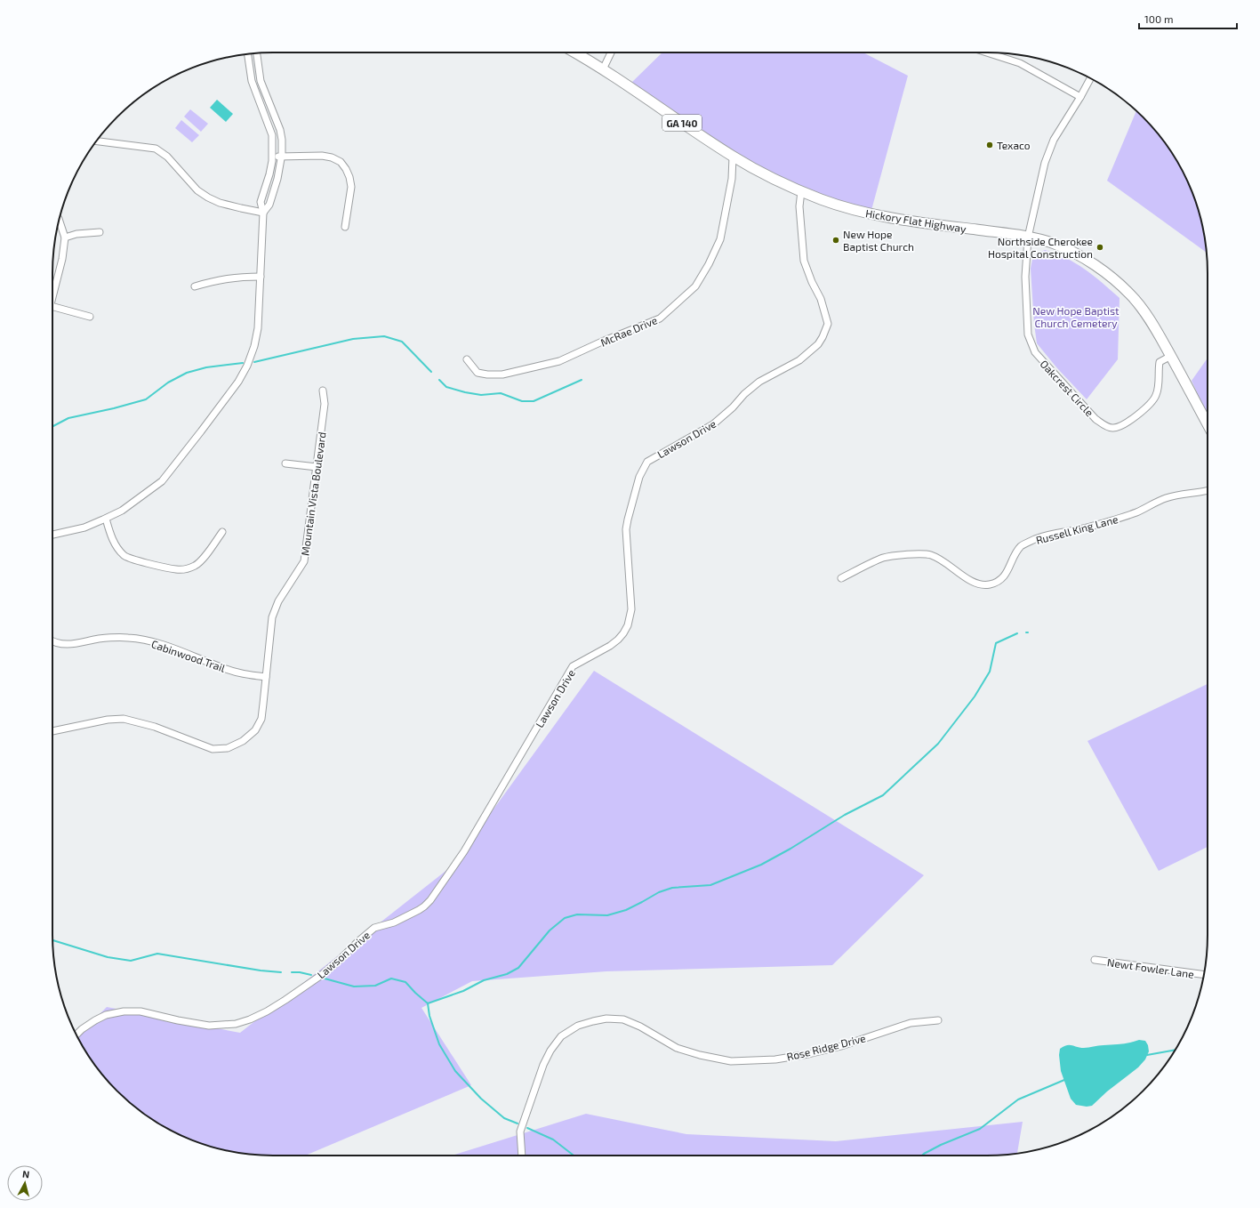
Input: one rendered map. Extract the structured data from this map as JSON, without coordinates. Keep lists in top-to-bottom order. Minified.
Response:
{"streets":{"main road":["GA 140","Hickory Flat Highway"],"street":["McRae Drive","Oakcrest Circle","Lawson Drive","Mountain Vista Boulevard","Russell King Lane","Cabinwood Trail","Newt Fowler Lane","Rose Ridge Drive"]},"crossings":[["Hickory Flat Highway","McRae Drive"],["Hickory Flat Highway","Oakcrest Circle"],["Hickory Flat Highway","Lawson Drive"],["Mountain Vista Boulevard","Cabinwood Trail"]],"parks":["New Hope Baptist Church Cemetery"],"places":["Texaco","New Hope Baptist Church","Northside Cherokee Hospital Construction"],"scale_bar":"100 m","north":"top"}
